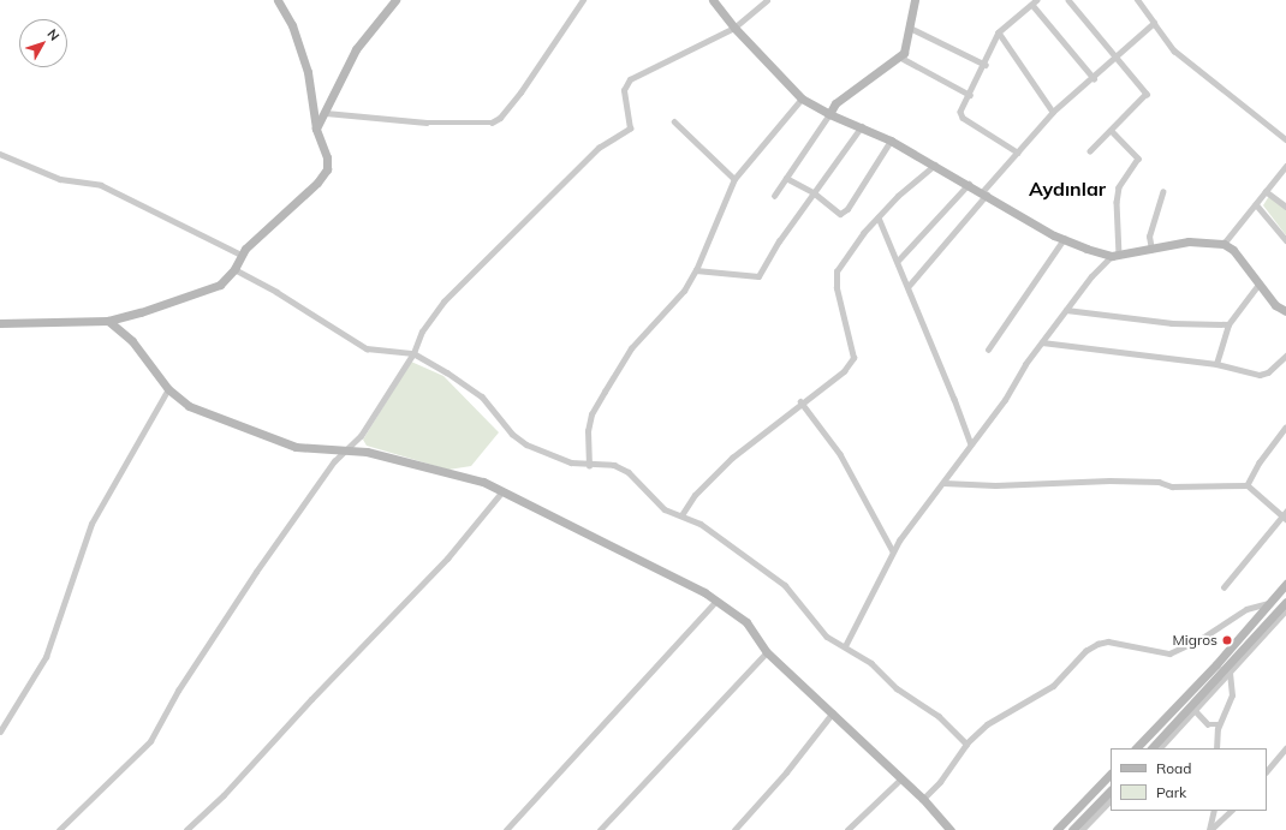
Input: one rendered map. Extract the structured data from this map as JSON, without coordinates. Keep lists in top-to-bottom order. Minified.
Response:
{"districts":["Aydınlar"],"places":["Migros"],"legend":["Road","Park"],"north":"top right"}
